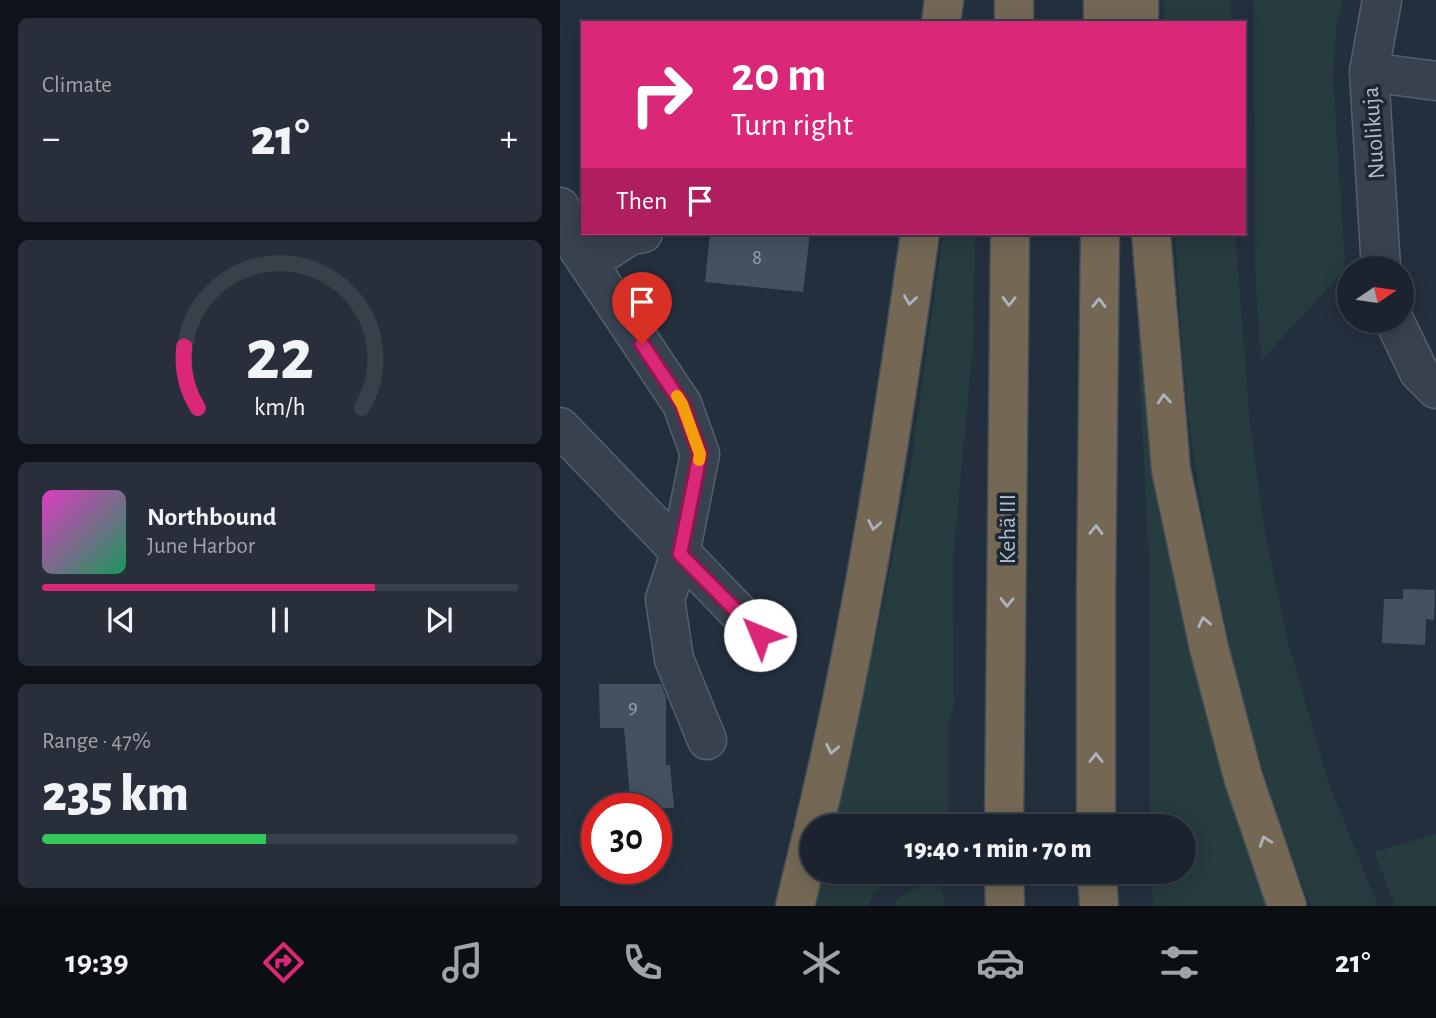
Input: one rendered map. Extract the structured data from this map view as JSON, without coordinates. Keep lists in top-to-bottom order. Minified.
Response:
{"streets":{"highway":["Kehä III"],"street":["Nuolikuja"]},"house_numbers":["8","9"],"north":"right","page":{"tile":["Climate",["Range · 47%","235 km"]],"turn":["20 m","Turn right"],"heat":["−","21°","+"],"then":"Then","song":["Northbound","June Harbor"],"limit":"30","trip":"19:40 · 1 min · 70 m","tabs":["19:39","21°"],"gauge":["22","km/h"]}}
